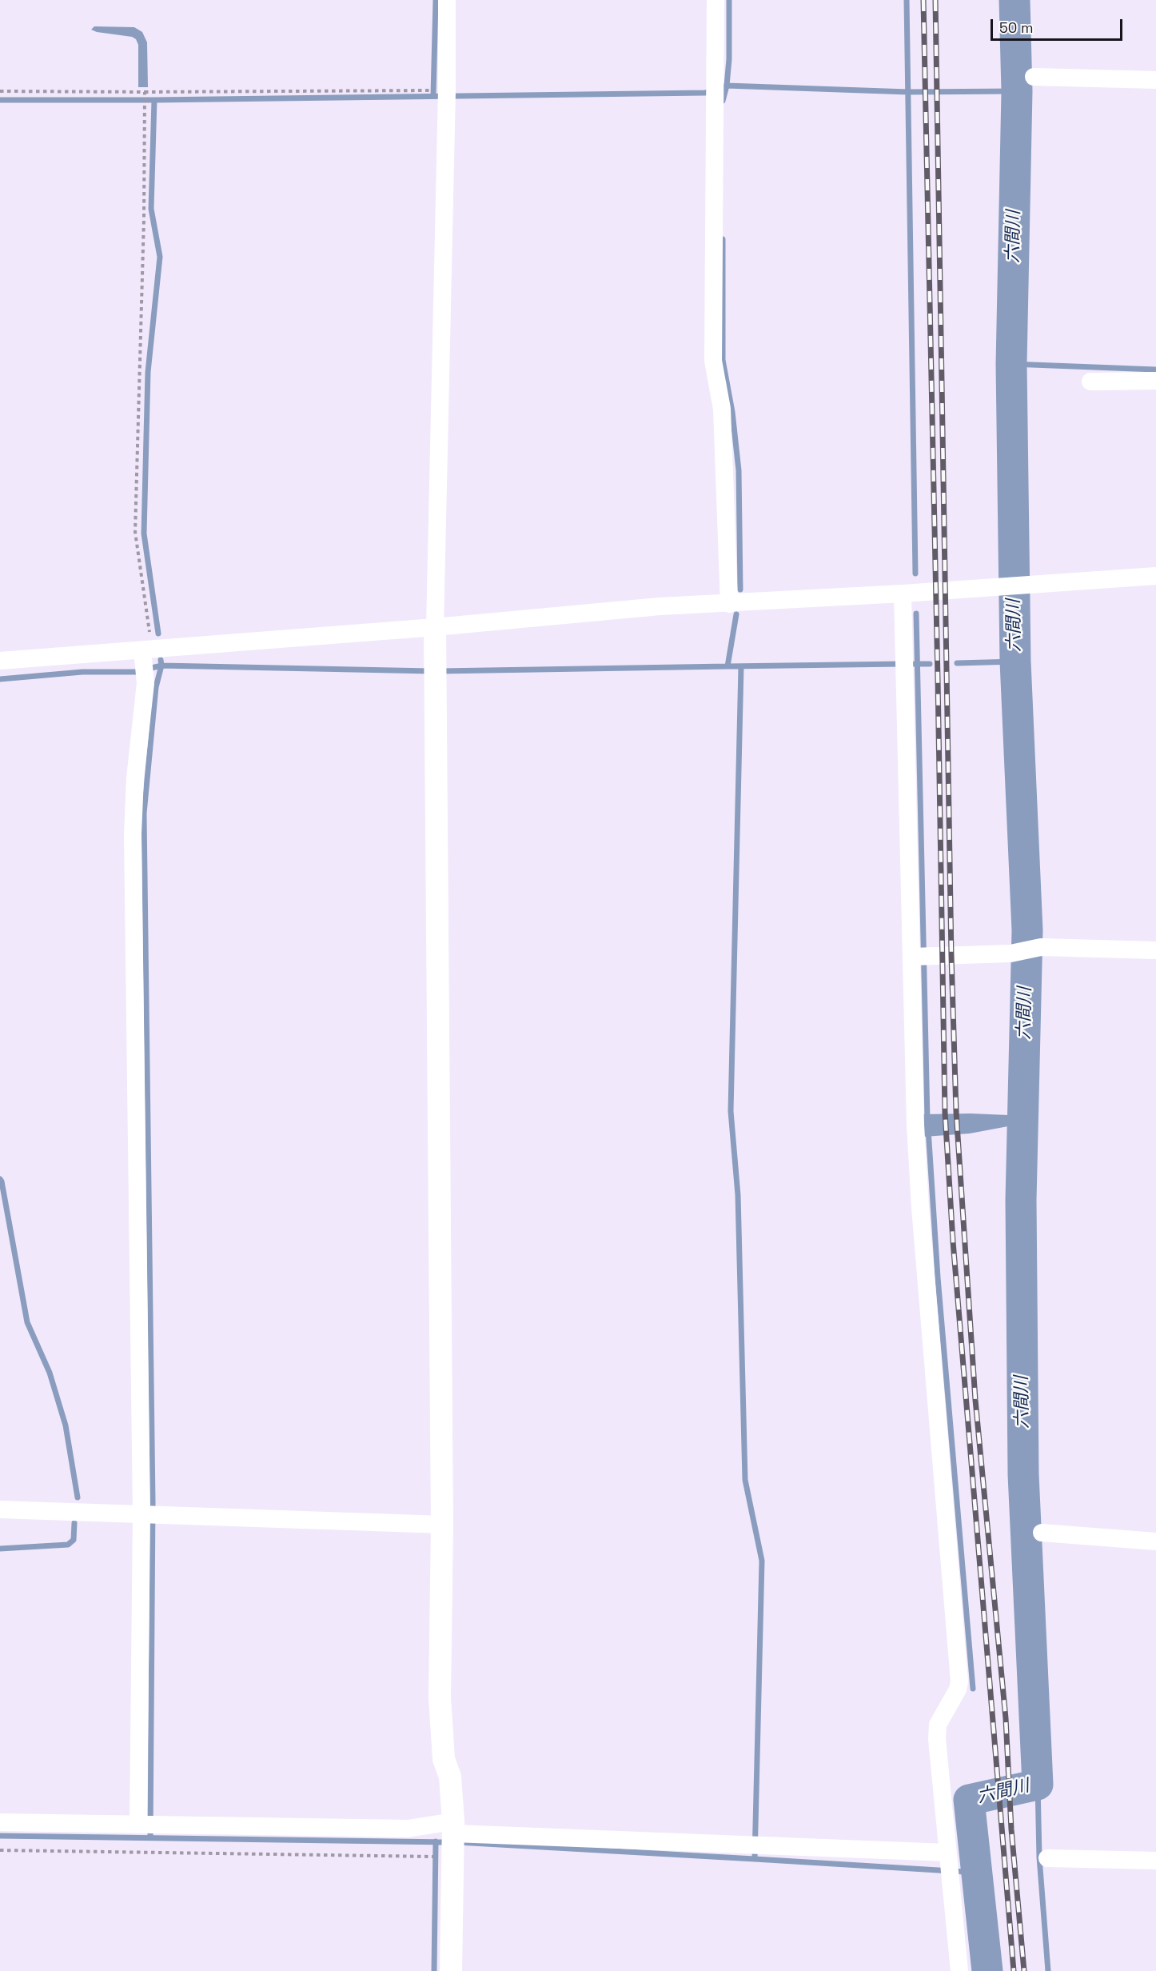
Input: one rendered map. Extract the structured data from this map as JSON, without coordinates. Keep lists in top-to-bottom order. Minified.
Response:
{"water":["六間川"],"scale_bar":"50 m"}
